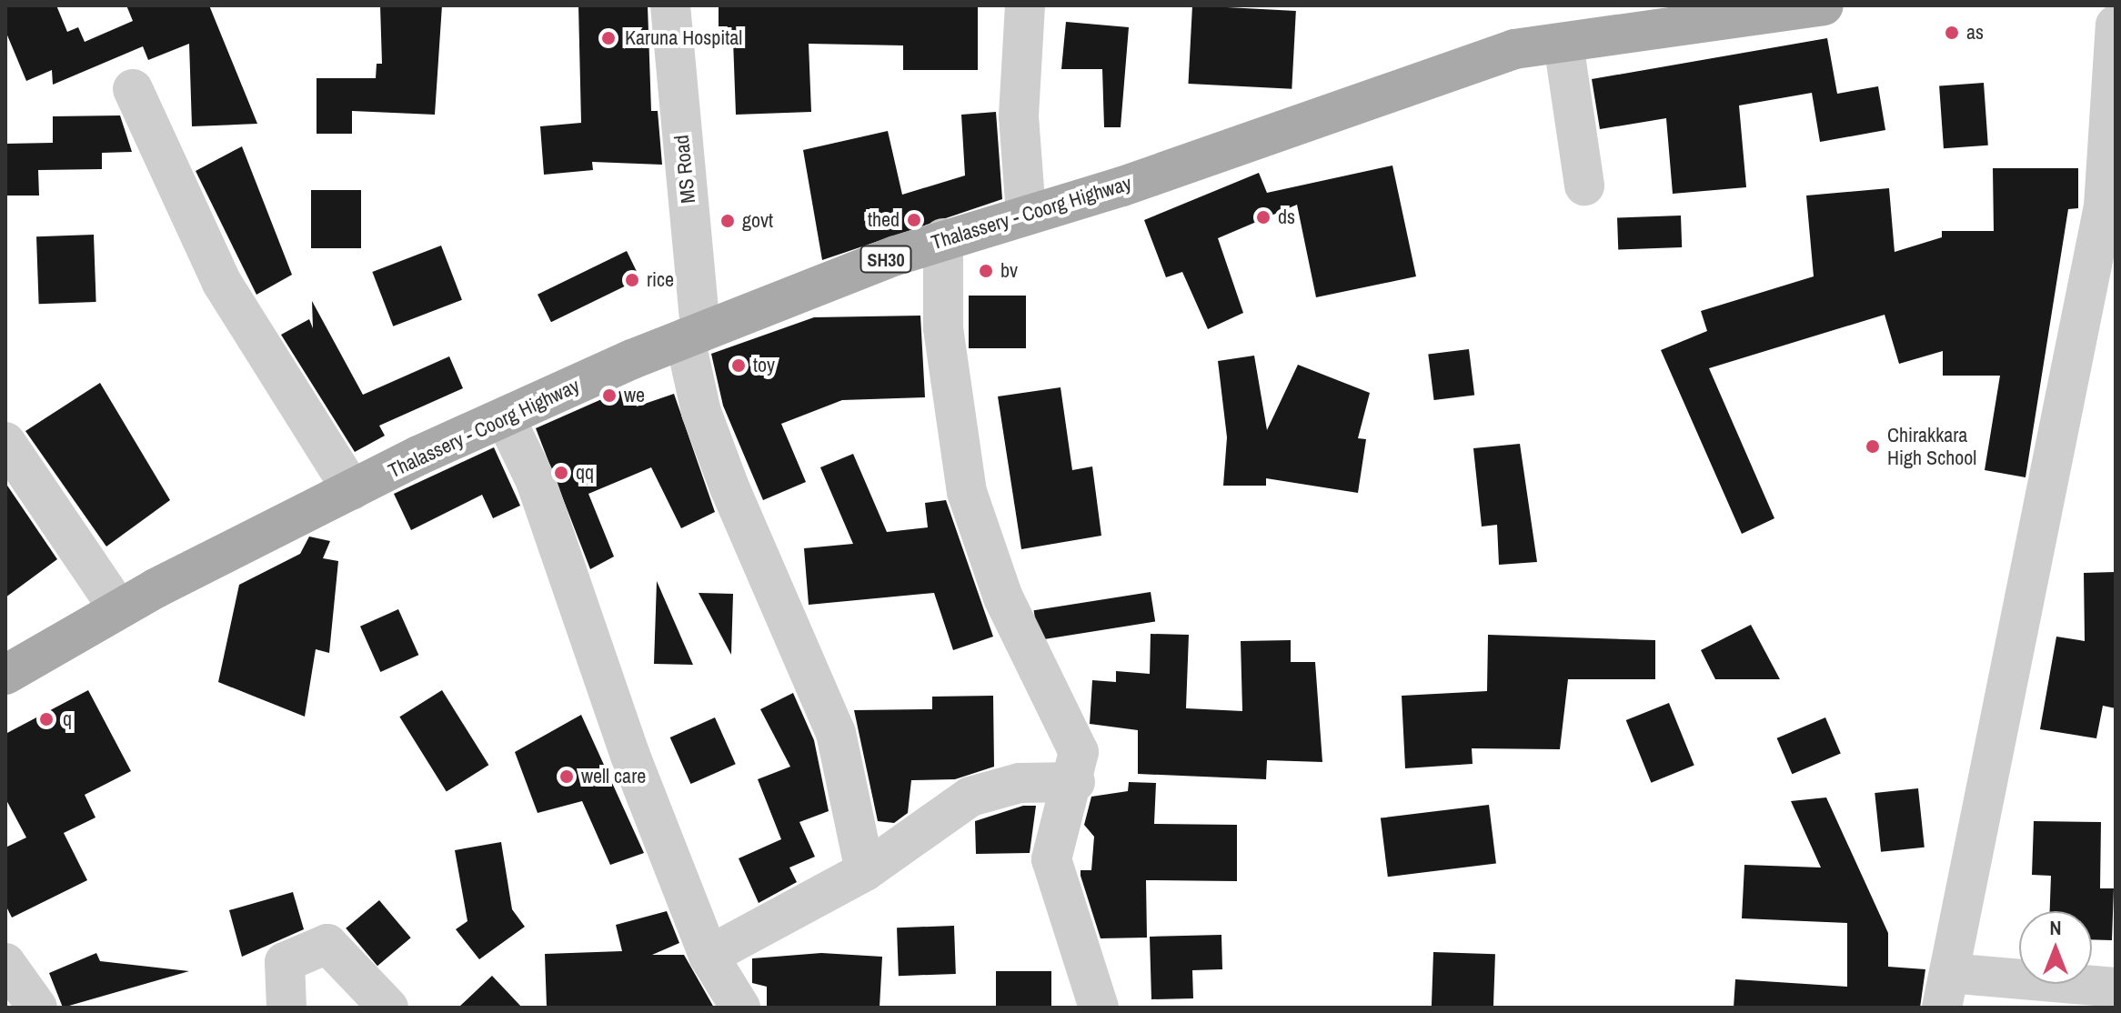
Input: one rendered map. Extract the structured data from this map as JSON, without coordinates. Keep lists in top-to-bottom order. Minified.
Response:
{"streets":{"main road":["Thalassery - Coorg Highway","SH30"],"street":["MS Road"]},"crossings":[["MS Road","Thalassery - Coorg Highway"]],"places":["as","Karuna Hospital","ds","thed","govt","bv","rice","toy","we","Chirakkara High School","qq","q","well care"],"north":"top"}
